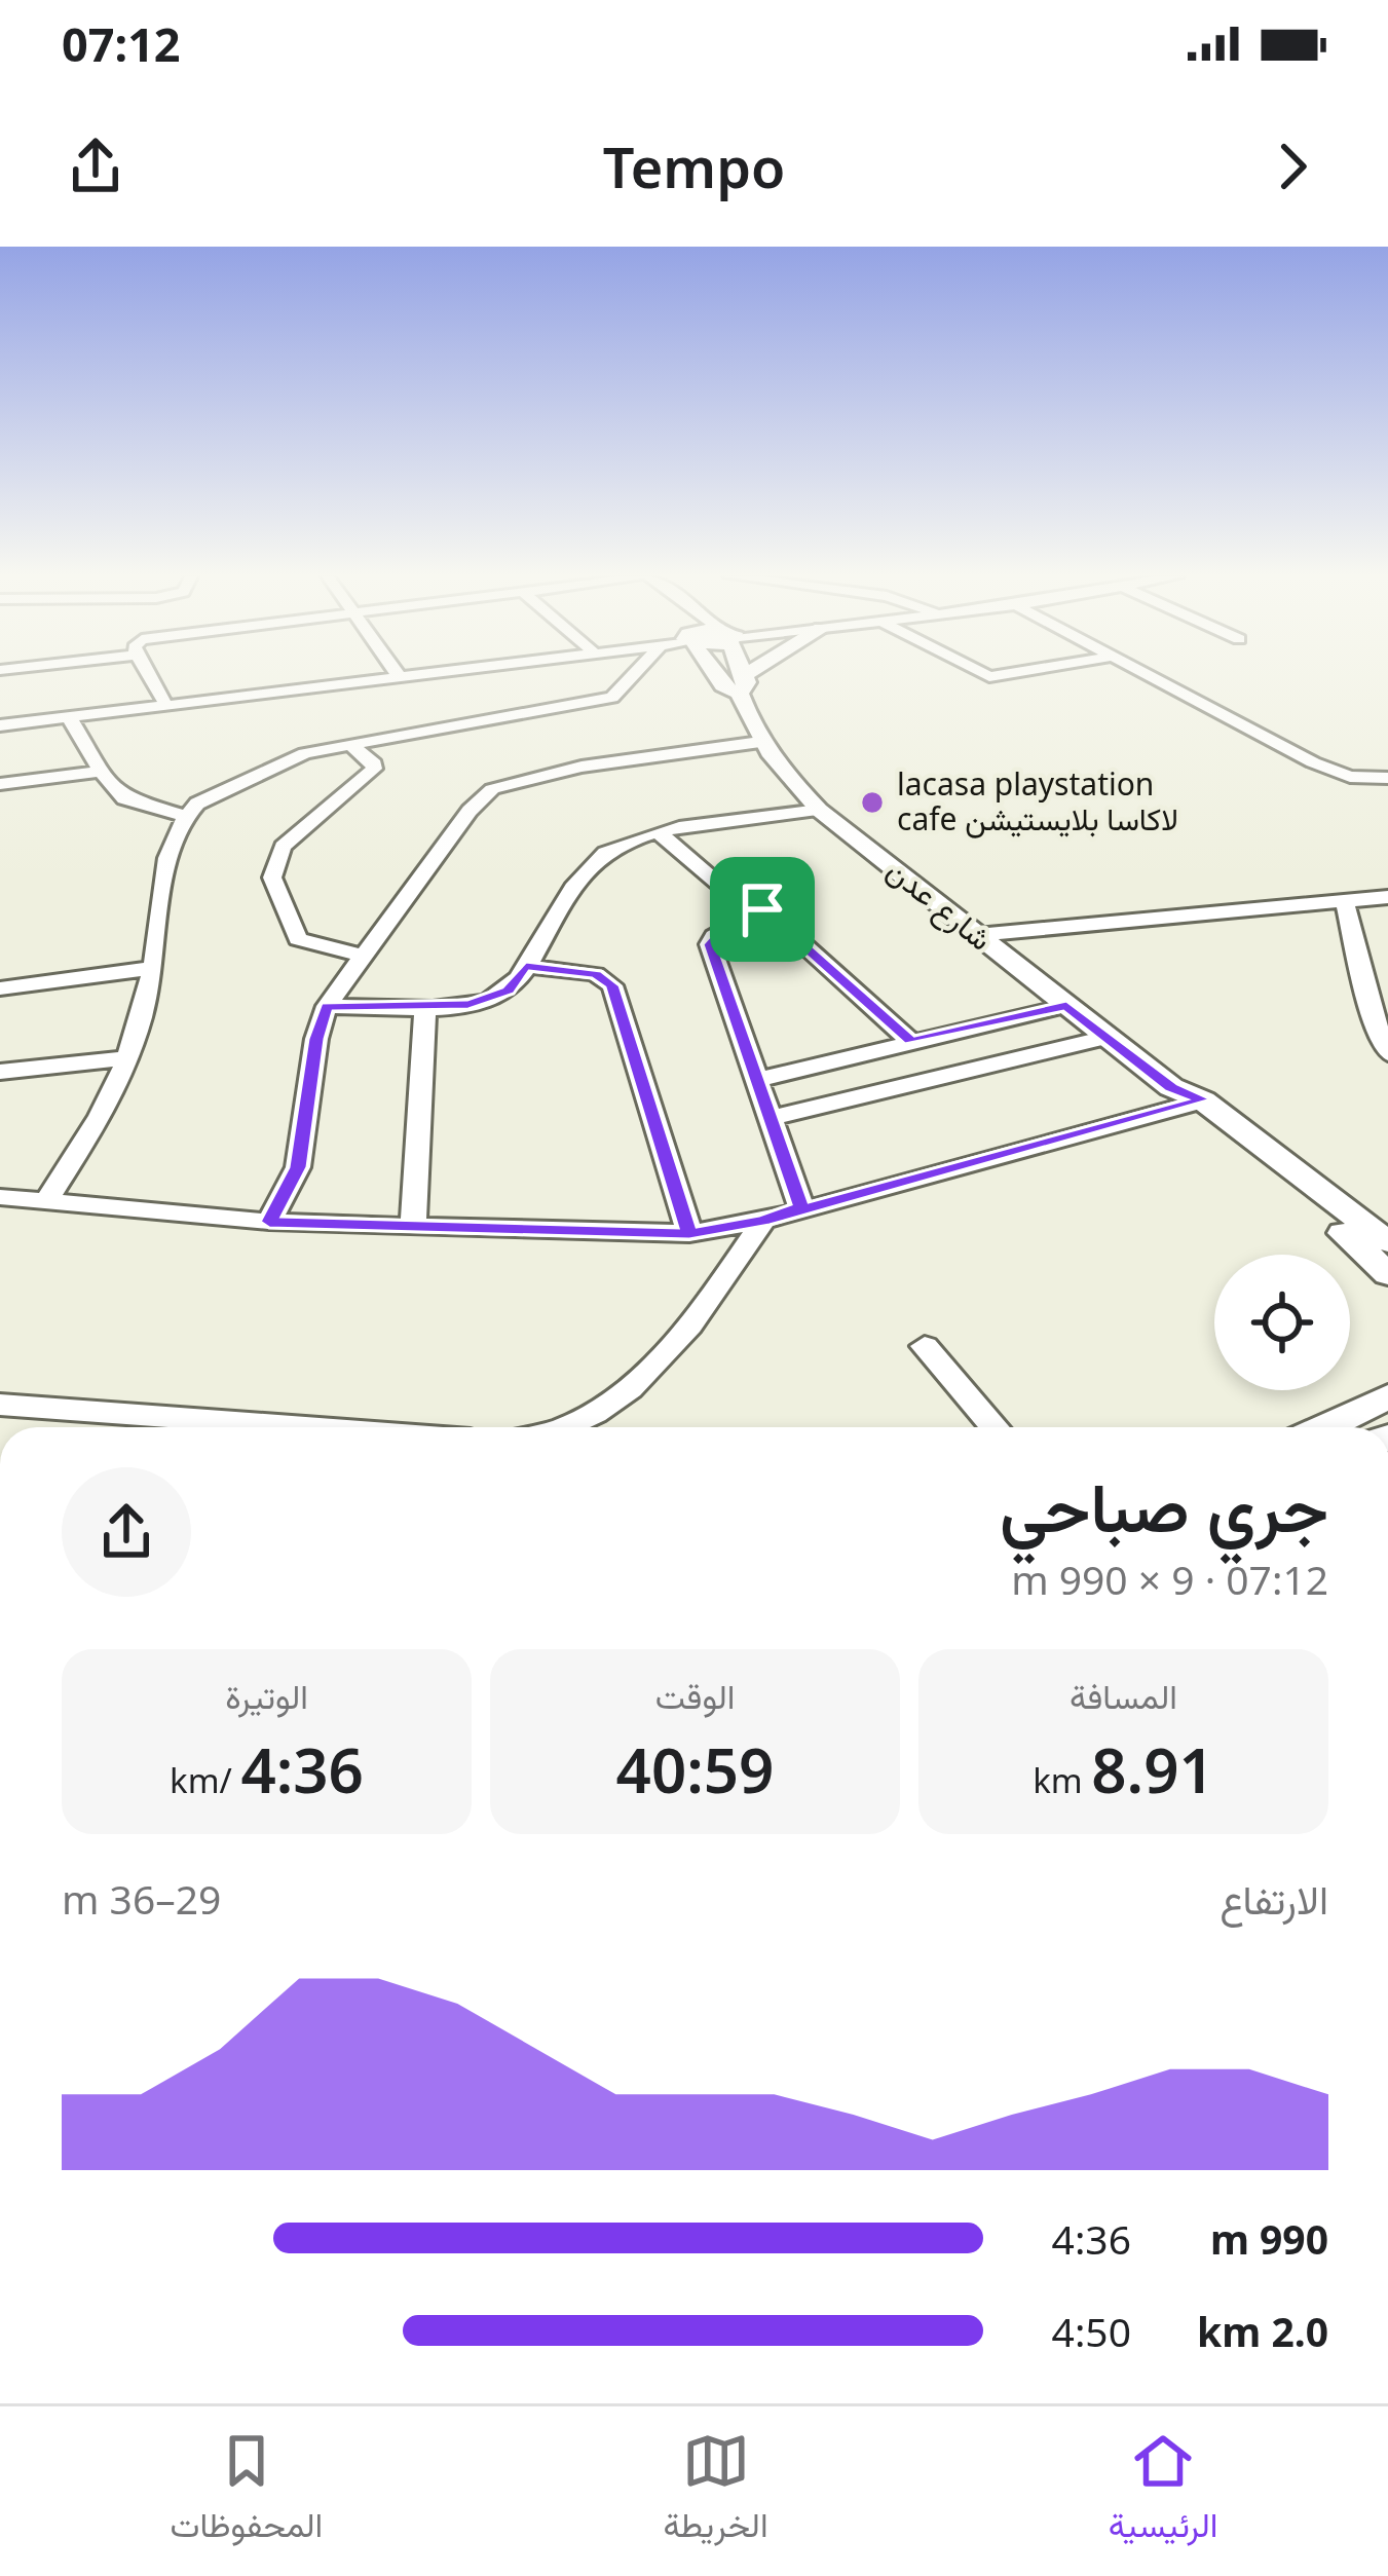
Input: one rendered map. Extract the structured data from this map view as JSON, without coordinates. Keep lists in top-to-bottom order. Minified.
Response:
{"streets":{"street":["شارع عدن"]},"places":["lacasa playstation cafe لاكاسا بلايستيشن"],"page":{"status":"07:12","header":"Tempo","heading":["جري صباحي","07:12 · 9 × 990 m"],"stats":[["المسافة","8.91 km"],["الوقت","40:59"],["الوتيرة","4:36 /km"]],"chart":["الارتفاع","29–36 m"],"list":[{"name":"990 m","note":"4:36"},{"name":"2.0 km","note":"4:50"}],"tabs":["الرئيسية","الخريطة","المحفوظات"]}}
